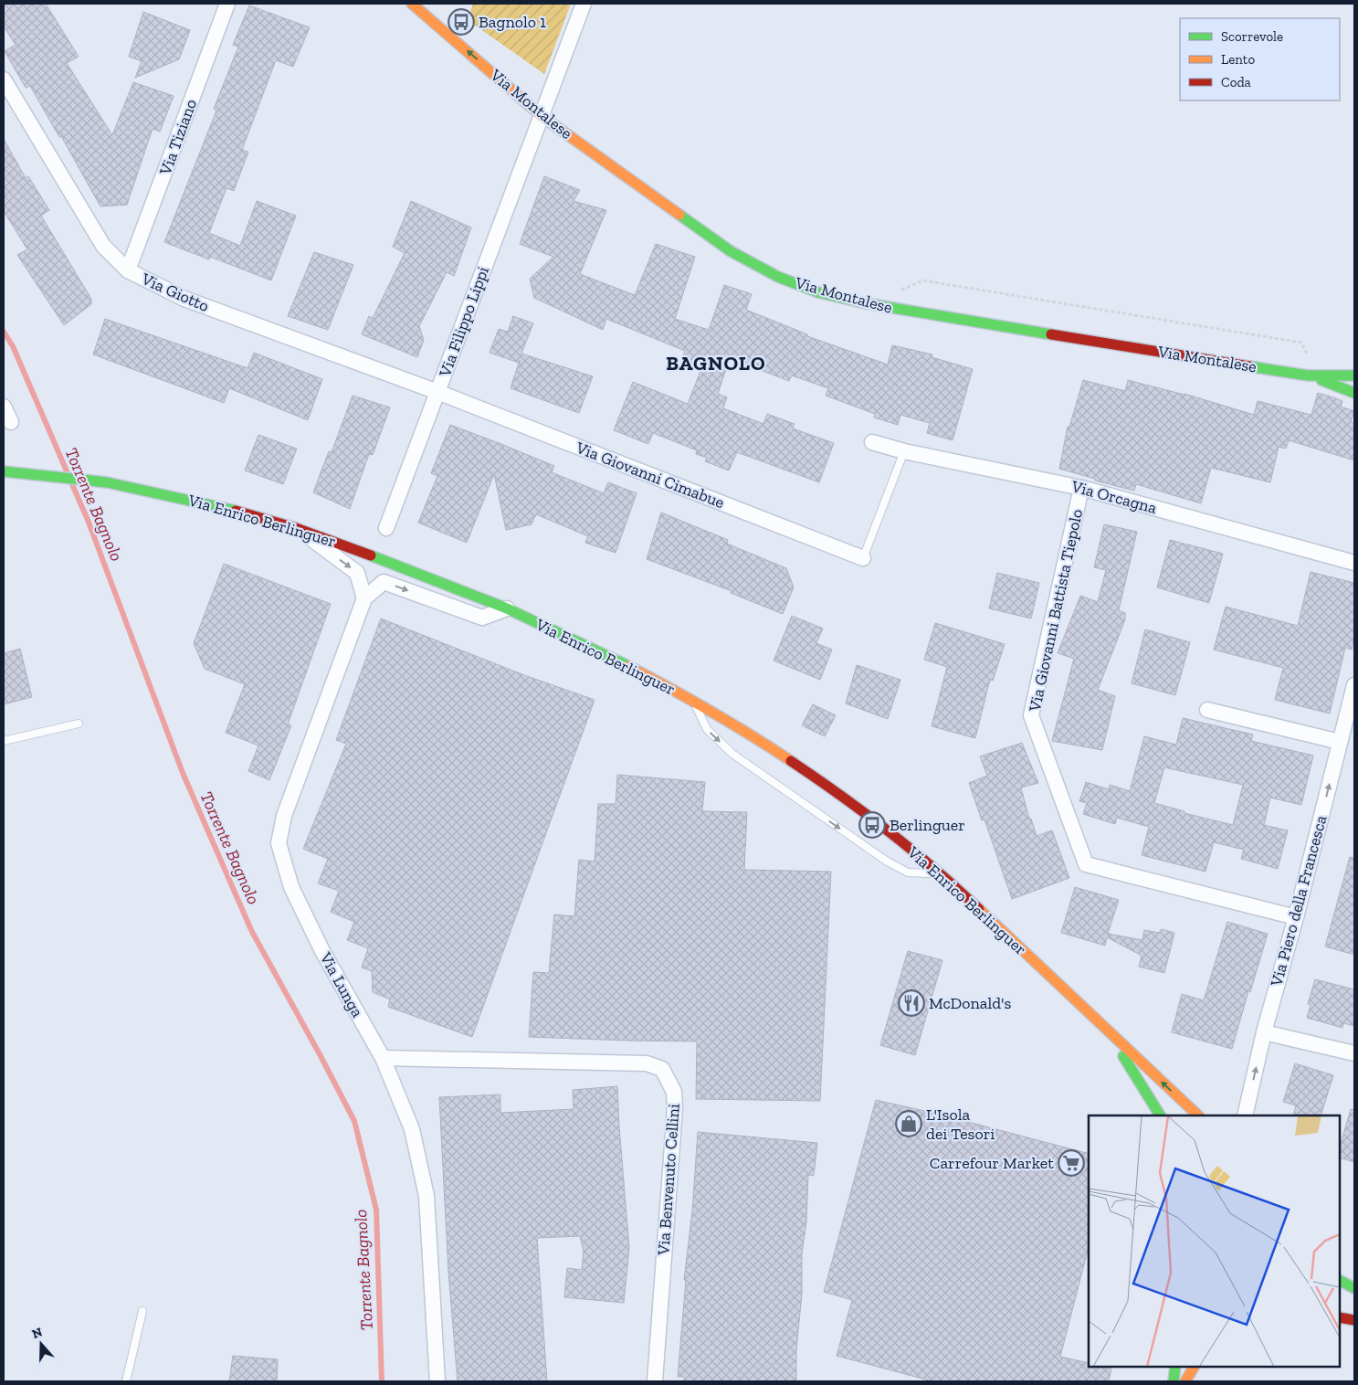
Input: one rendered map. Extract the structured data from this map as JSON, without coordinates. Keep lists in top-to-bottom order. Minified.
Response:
{"streets":{"main road":["Via Montalese","Via Enrico Berlinguer"],"street":["Via Tiziano","Via Giotto","Via Filippo Lippi","Via Giovanni Cimabue","Via Orcagna","Via Giovanni Battista Tiepolo","Via Piero della Francesca","Via Lunga","Via Benvenuto Cellini"]},"crossings":[["Via Montalese","Via Filippo Lippi"],["Via Tiziano","Via Giotto"],["Via Giotto","Via Filippo Lippi"],["Via Giotto","Via Giovanni Cimabue"],["Via Filippo Lippi","Via Giovanni Cimabue"],["Via Orcagna","Via Giovanni Battista Tiepolo"],["Via Giovanni Battista Tiepolo","Via Piero della Francesca"],["Via Lunga","Via Benvenuto Cellini"]],"one_way":["Via Piero della Francesca"],"districts":["BAGNOLO"],"water":["Torrente Bagnolo"],"places":{"bus stop":["Bagnolo 1","Berlinguer"],"restaurant":["McDonald's"],"shop":["L'Isola dei Tesori"],"supermarket":["Carrefour Market"]},"legend":["Scorrevole","Lento","Coda"],"north":"top"}
